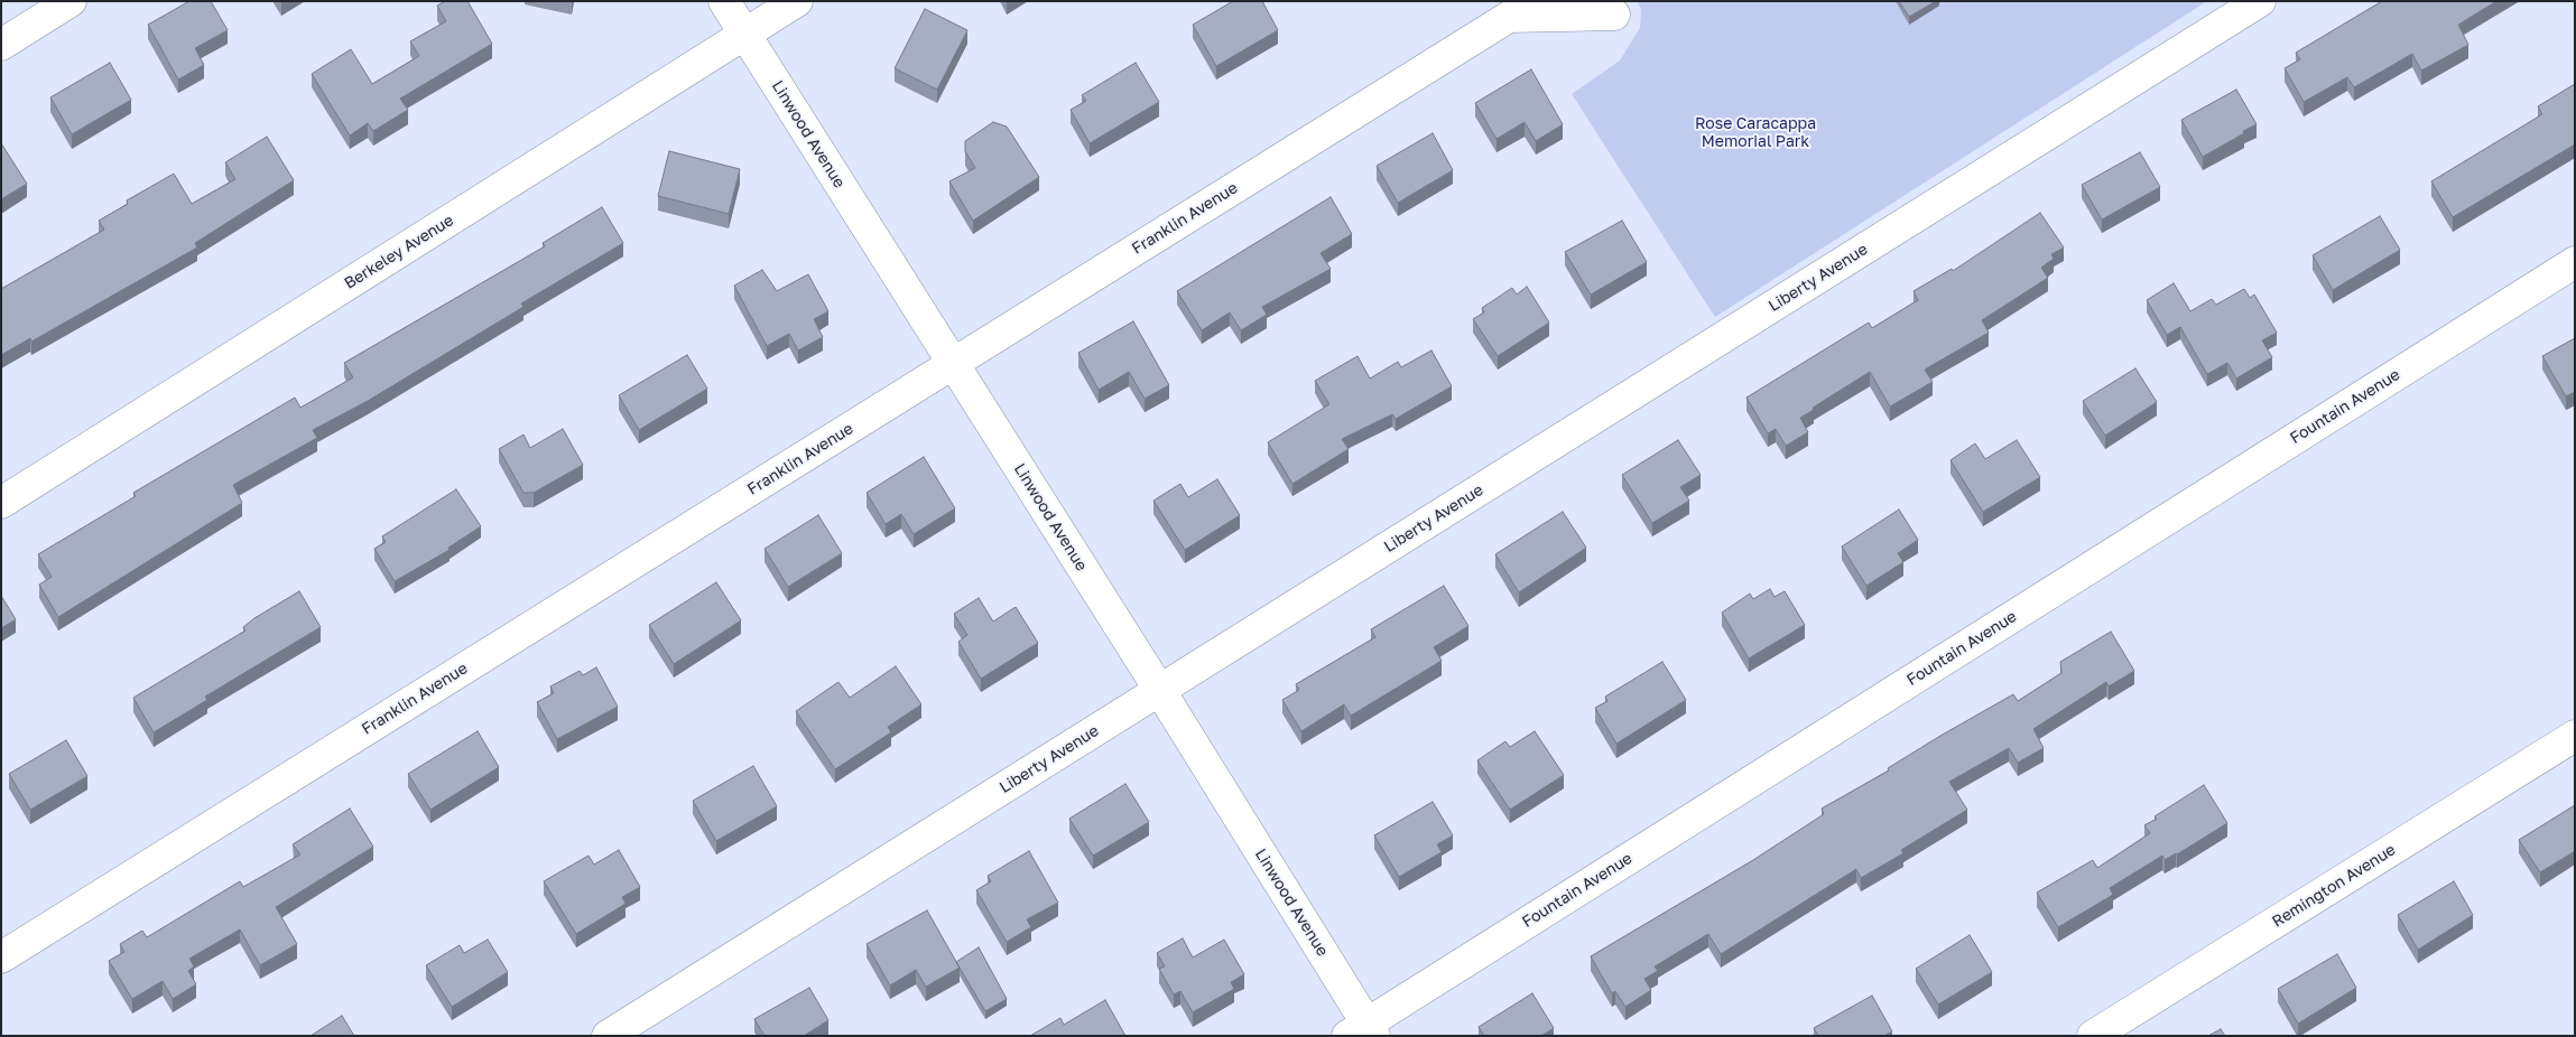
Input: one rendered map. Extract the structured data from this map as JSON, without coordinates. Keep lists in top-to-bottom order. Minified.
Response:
{"streets":{"street":["Linwood Avenue","Franklin Avenue","Berkeley Avenue","Liberty Avenue","Fountain Avenue","Remington Avenue"]},"crossings":[["Linwood Avenue","Franklin Avenue"],["Linwood Avenue","Berkeley Avenue"],["Linwood Avenue","Liberty Avenue"],["Linwood Avenue","Fountain Avenue"]],"parks":["Rose Caracappa Memorial Park"]}
